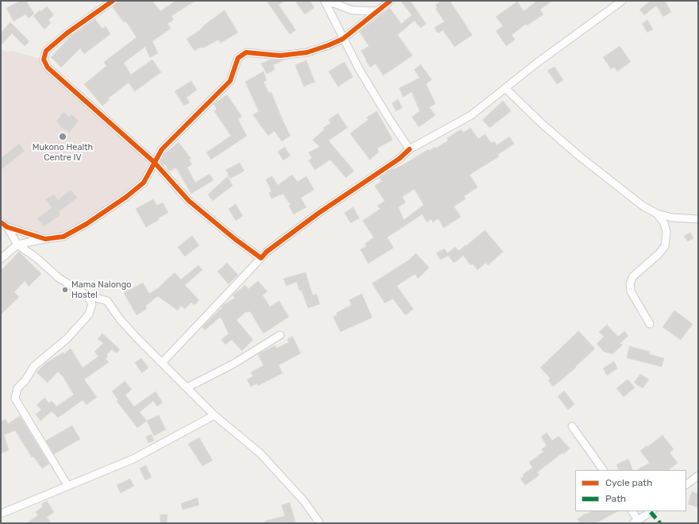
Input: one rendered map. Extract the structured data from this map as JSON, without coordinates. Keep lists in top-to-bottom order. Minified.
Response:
{"places":["Mukono Health Centre IV","Mama Nalongo Hostel"],"legend":["Cycle path","Path"]}
